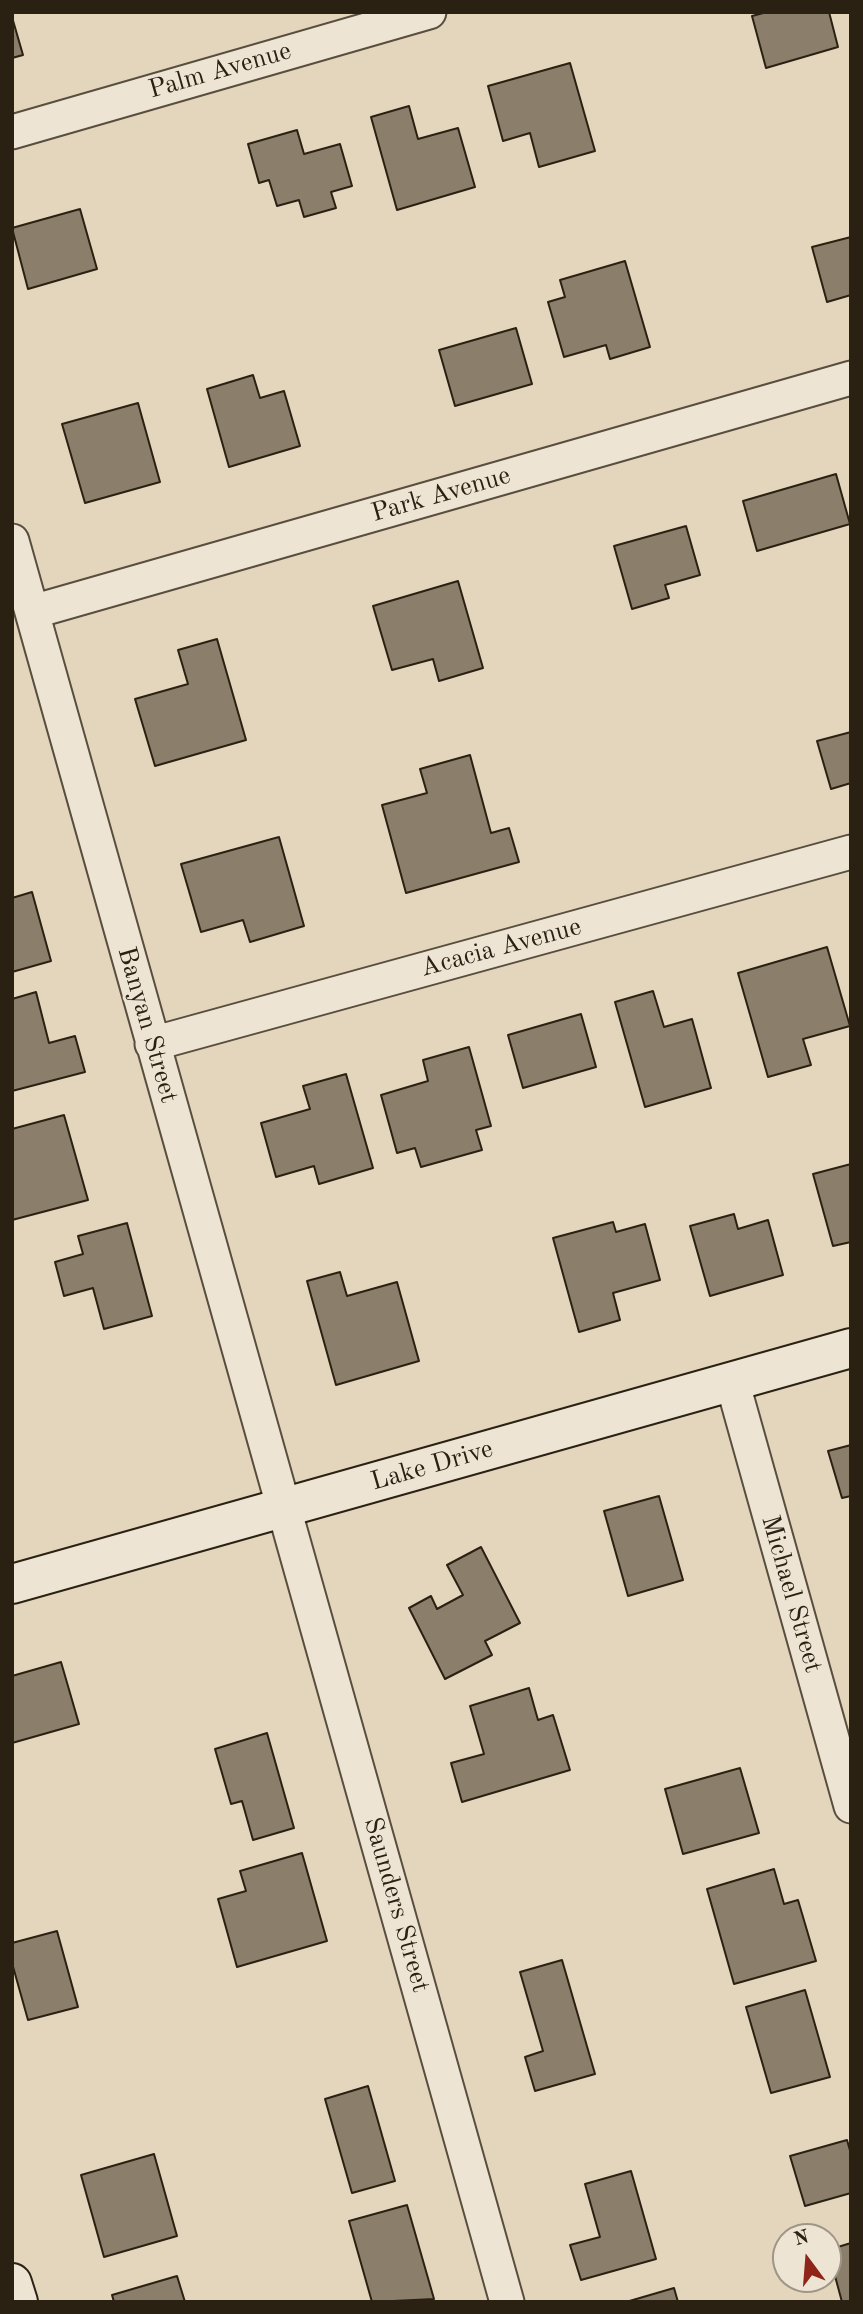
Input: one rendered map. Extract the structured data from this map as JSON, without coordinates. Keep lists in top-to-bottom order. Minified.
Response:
{"streets":{"street":["Palm Avenue","Park Avenue","Acacia Avenue","Banyan Street","Lake Drive","Michael Street","Saunders Street"]},"crossings":[["Park Avenue","Banyan Street"],["Acacia Avenue","Banyan Street"],["Banyan Street","Lake Drive"],["Banyan Street","Saunders Street"],["Lake Drive","Michael Street"],["Lake Drive","Saunders Street"]],"north":"top"}
